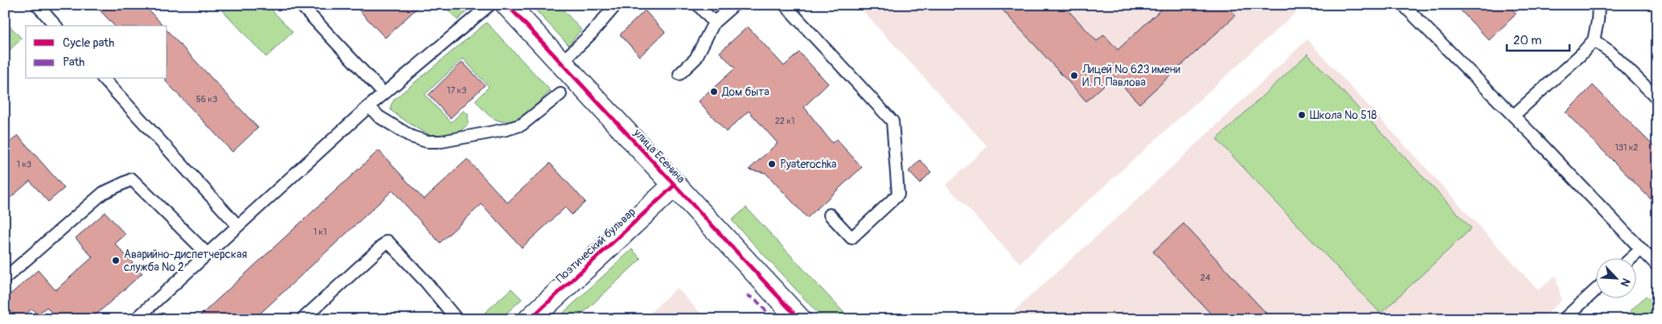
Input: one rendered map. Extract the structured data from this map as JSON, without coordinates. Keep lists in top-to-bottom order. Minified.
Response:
{"streets":{"street":["улица Есенина","Поэтический бульвар"]},"crossings":[["улица Есенина","Поэтический бульвар"]],"places":["Лицей № 623 имени И. П. Павлова","Дом быта","Школа № 518","Pyaterochka","Аварийно-диспетчерская служба № 2"],"house_numbers":["17 к3","56 к3","22 к1","131 к2","1 к3","1 к1","24"],"legend":["Cycle path","Path"],"scale_bar":"20 m","north":"bottom right"}
